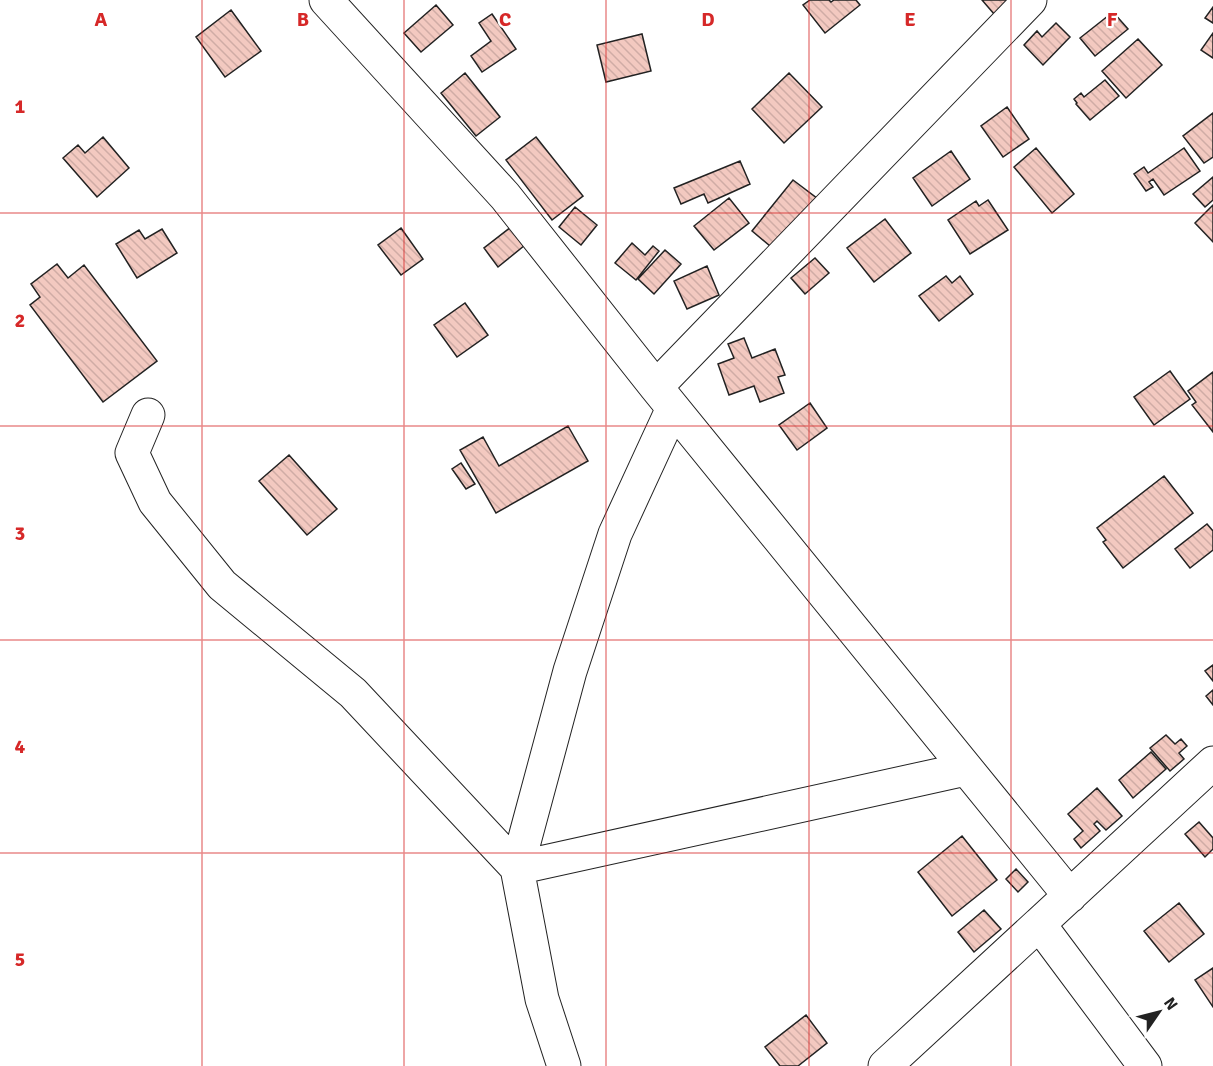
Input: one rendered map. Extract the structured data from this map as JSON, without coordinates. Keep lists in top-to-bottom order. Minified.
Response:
{"north":"top right","grid":{"columns":["A","B","C","D","E","F"],"rows":["1","2","3","4","5"]}}
